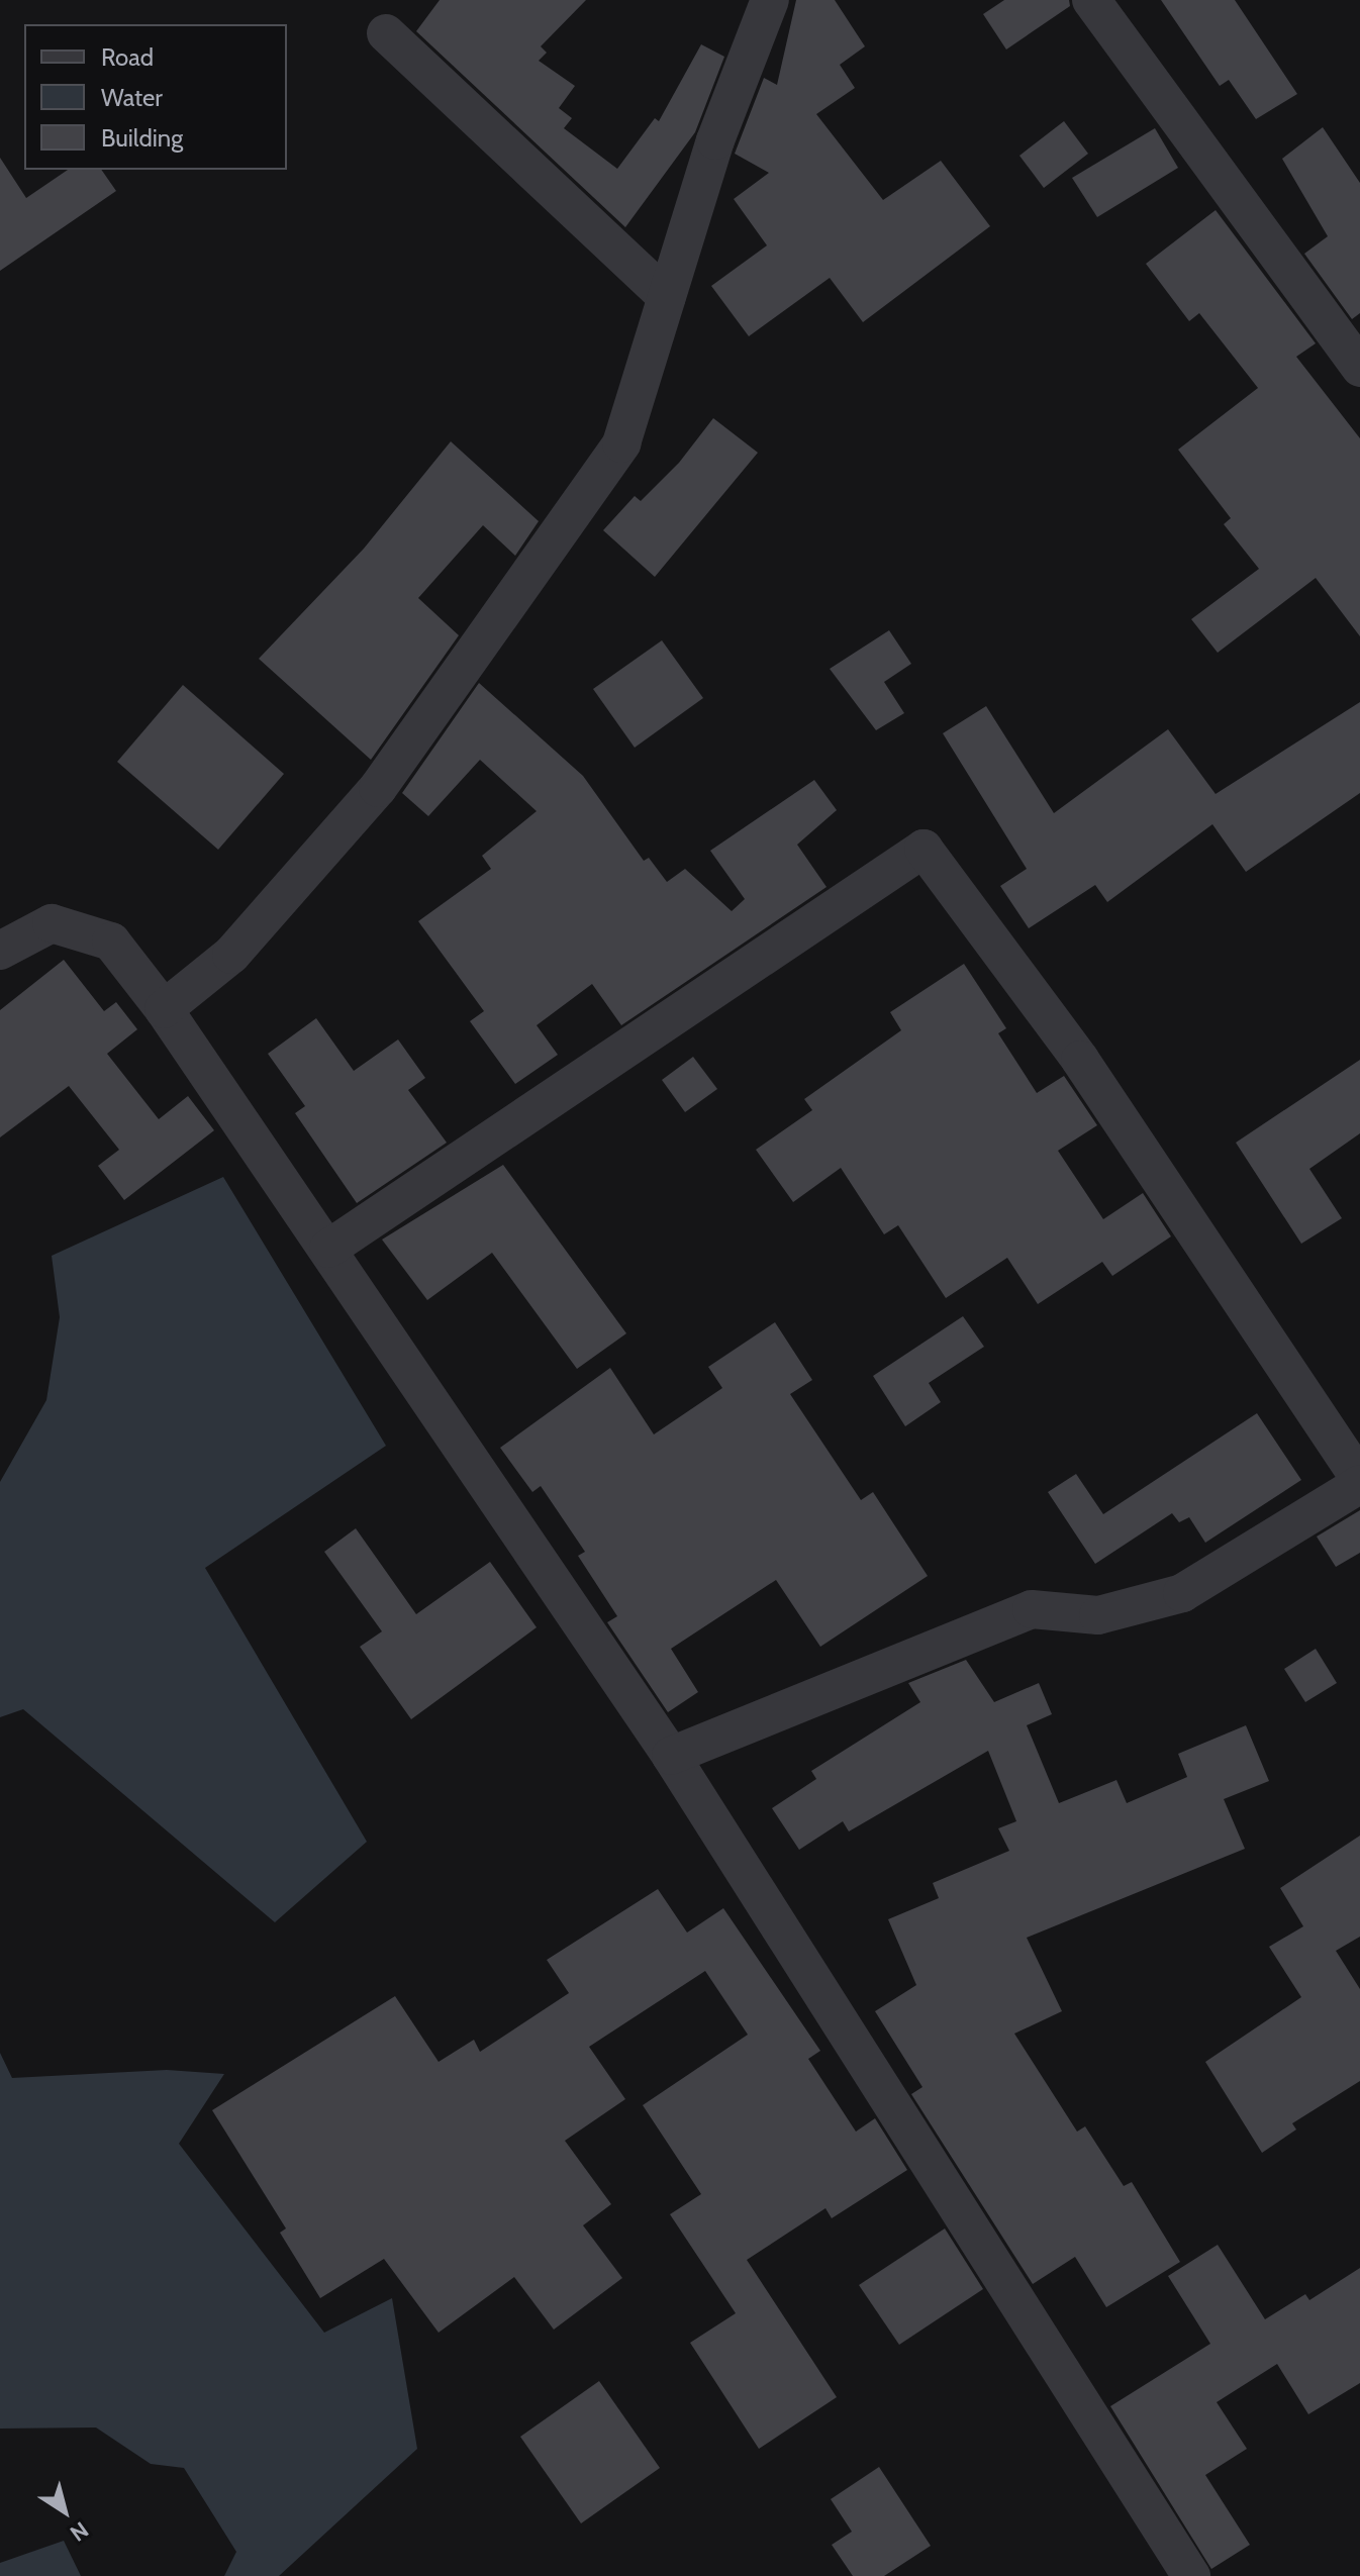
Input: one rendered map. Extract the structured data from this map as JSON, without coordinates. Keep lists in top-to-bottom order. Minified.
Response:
{"legend":["Road","Water","Building"],"north":"bottom right"}
